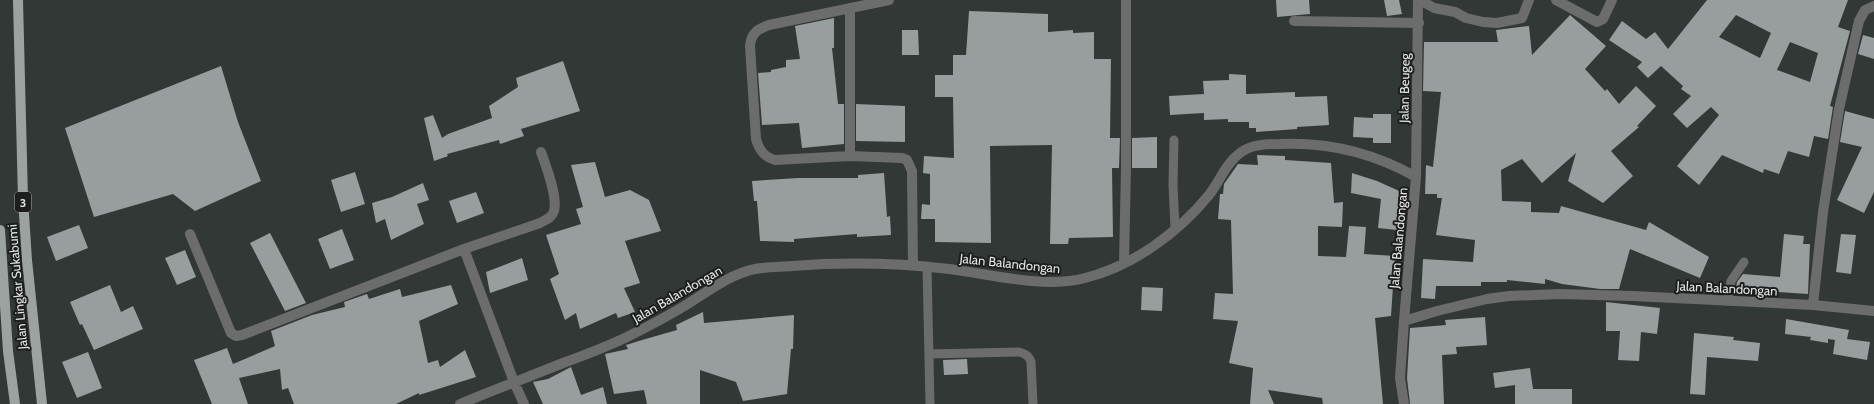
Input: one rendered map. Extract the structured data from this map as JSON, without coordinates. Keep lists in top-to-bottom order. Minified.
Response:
{"streets":{"main road":["3","Jalan Lingkar Sukabumi"],"street":["Jalan Beugeg","Jalan Balandongan"]},"crossings":[["Jalan Beugeg","Jalan Balandongan"]]}
